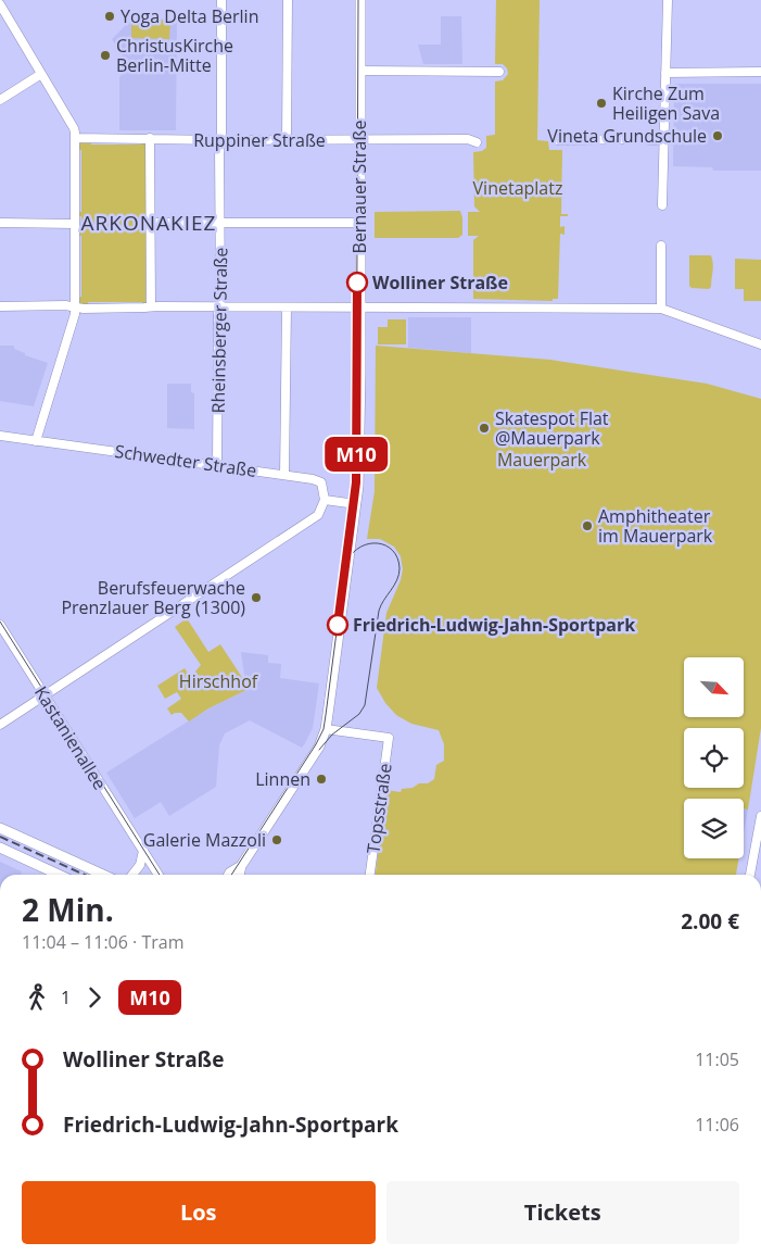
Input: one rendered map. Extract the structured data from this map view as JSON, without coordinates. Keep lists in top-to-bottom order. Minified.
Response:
{"streets":{"main road":["Bernauer Straße"],"street":["Ruppiner Straße","Rheinsberger Straße","Schwedter Straße","Kastanienallee","Topsstraße"]},"crossings":[["Ruppiner Straße","Bernauer Straße"],["Ruppiner Straße","Rheinsberger Straße"],["Bernauer Straße","Topsstraße"],["Rheinsberger Straße","Schwedter Straße"]],"districts":["ARKONAKIEZ"],"parks":["Vinetaplatz","Mauerpark","Hirschhof"],"places":["Yoga Delta Berlin","ChristusKirche Berlin-Mitte","Kirche Zum Heiligen Sava","Vineta Grundschule","Wolliner Straße","Skatespot Flat @Mauerpark","Amphitheater im Mauerpark","Berufsfeuerwache Prenzlauer Berg (1300)","Friedrich-Ludwig-Jahn-Sportpark","Linnen","Galerie Mazzoli"],"lines":["tram line M10"],"north":"bottom right","page":{"on_map":"M10","heading":["2 Min.","11:04 – 11:06 · Tram","2.00 €"],"legs":["1","M10"],"list":[{"name":"Wolliner Straße","value":"11:05"},{"name":"Friedrich-Ludwig-Jahn-Sportpark","value":"11:06"}],"buttons":["Los","Tickets"]}}
